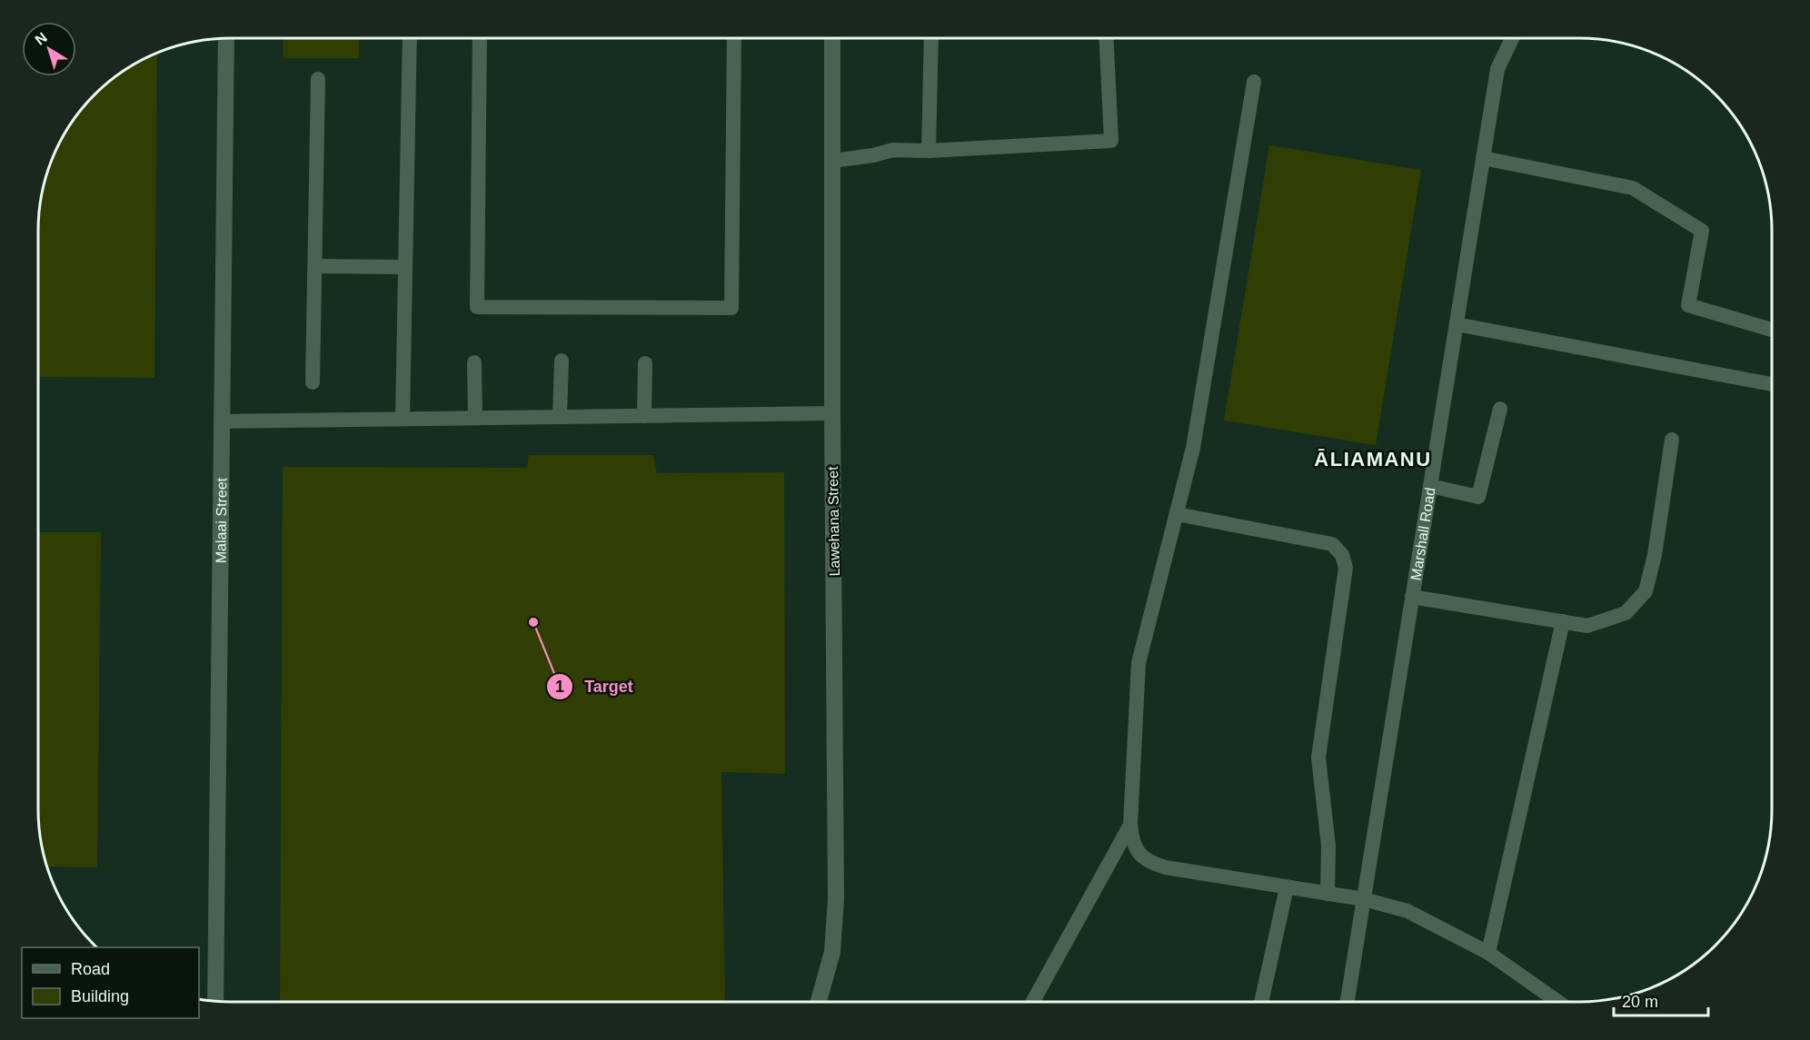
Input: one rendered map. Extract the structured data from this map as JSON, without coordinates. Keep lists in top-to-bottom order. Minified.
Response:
{"streets":{"street":["Malaai Street","Lawehana Street"],"lane":["Marshall Road"]},"districts":["ĀLIAMANU"],"places":["Target"],"legend":["Road","Building"],"scale_bar":"20 m","north":"top left"}
